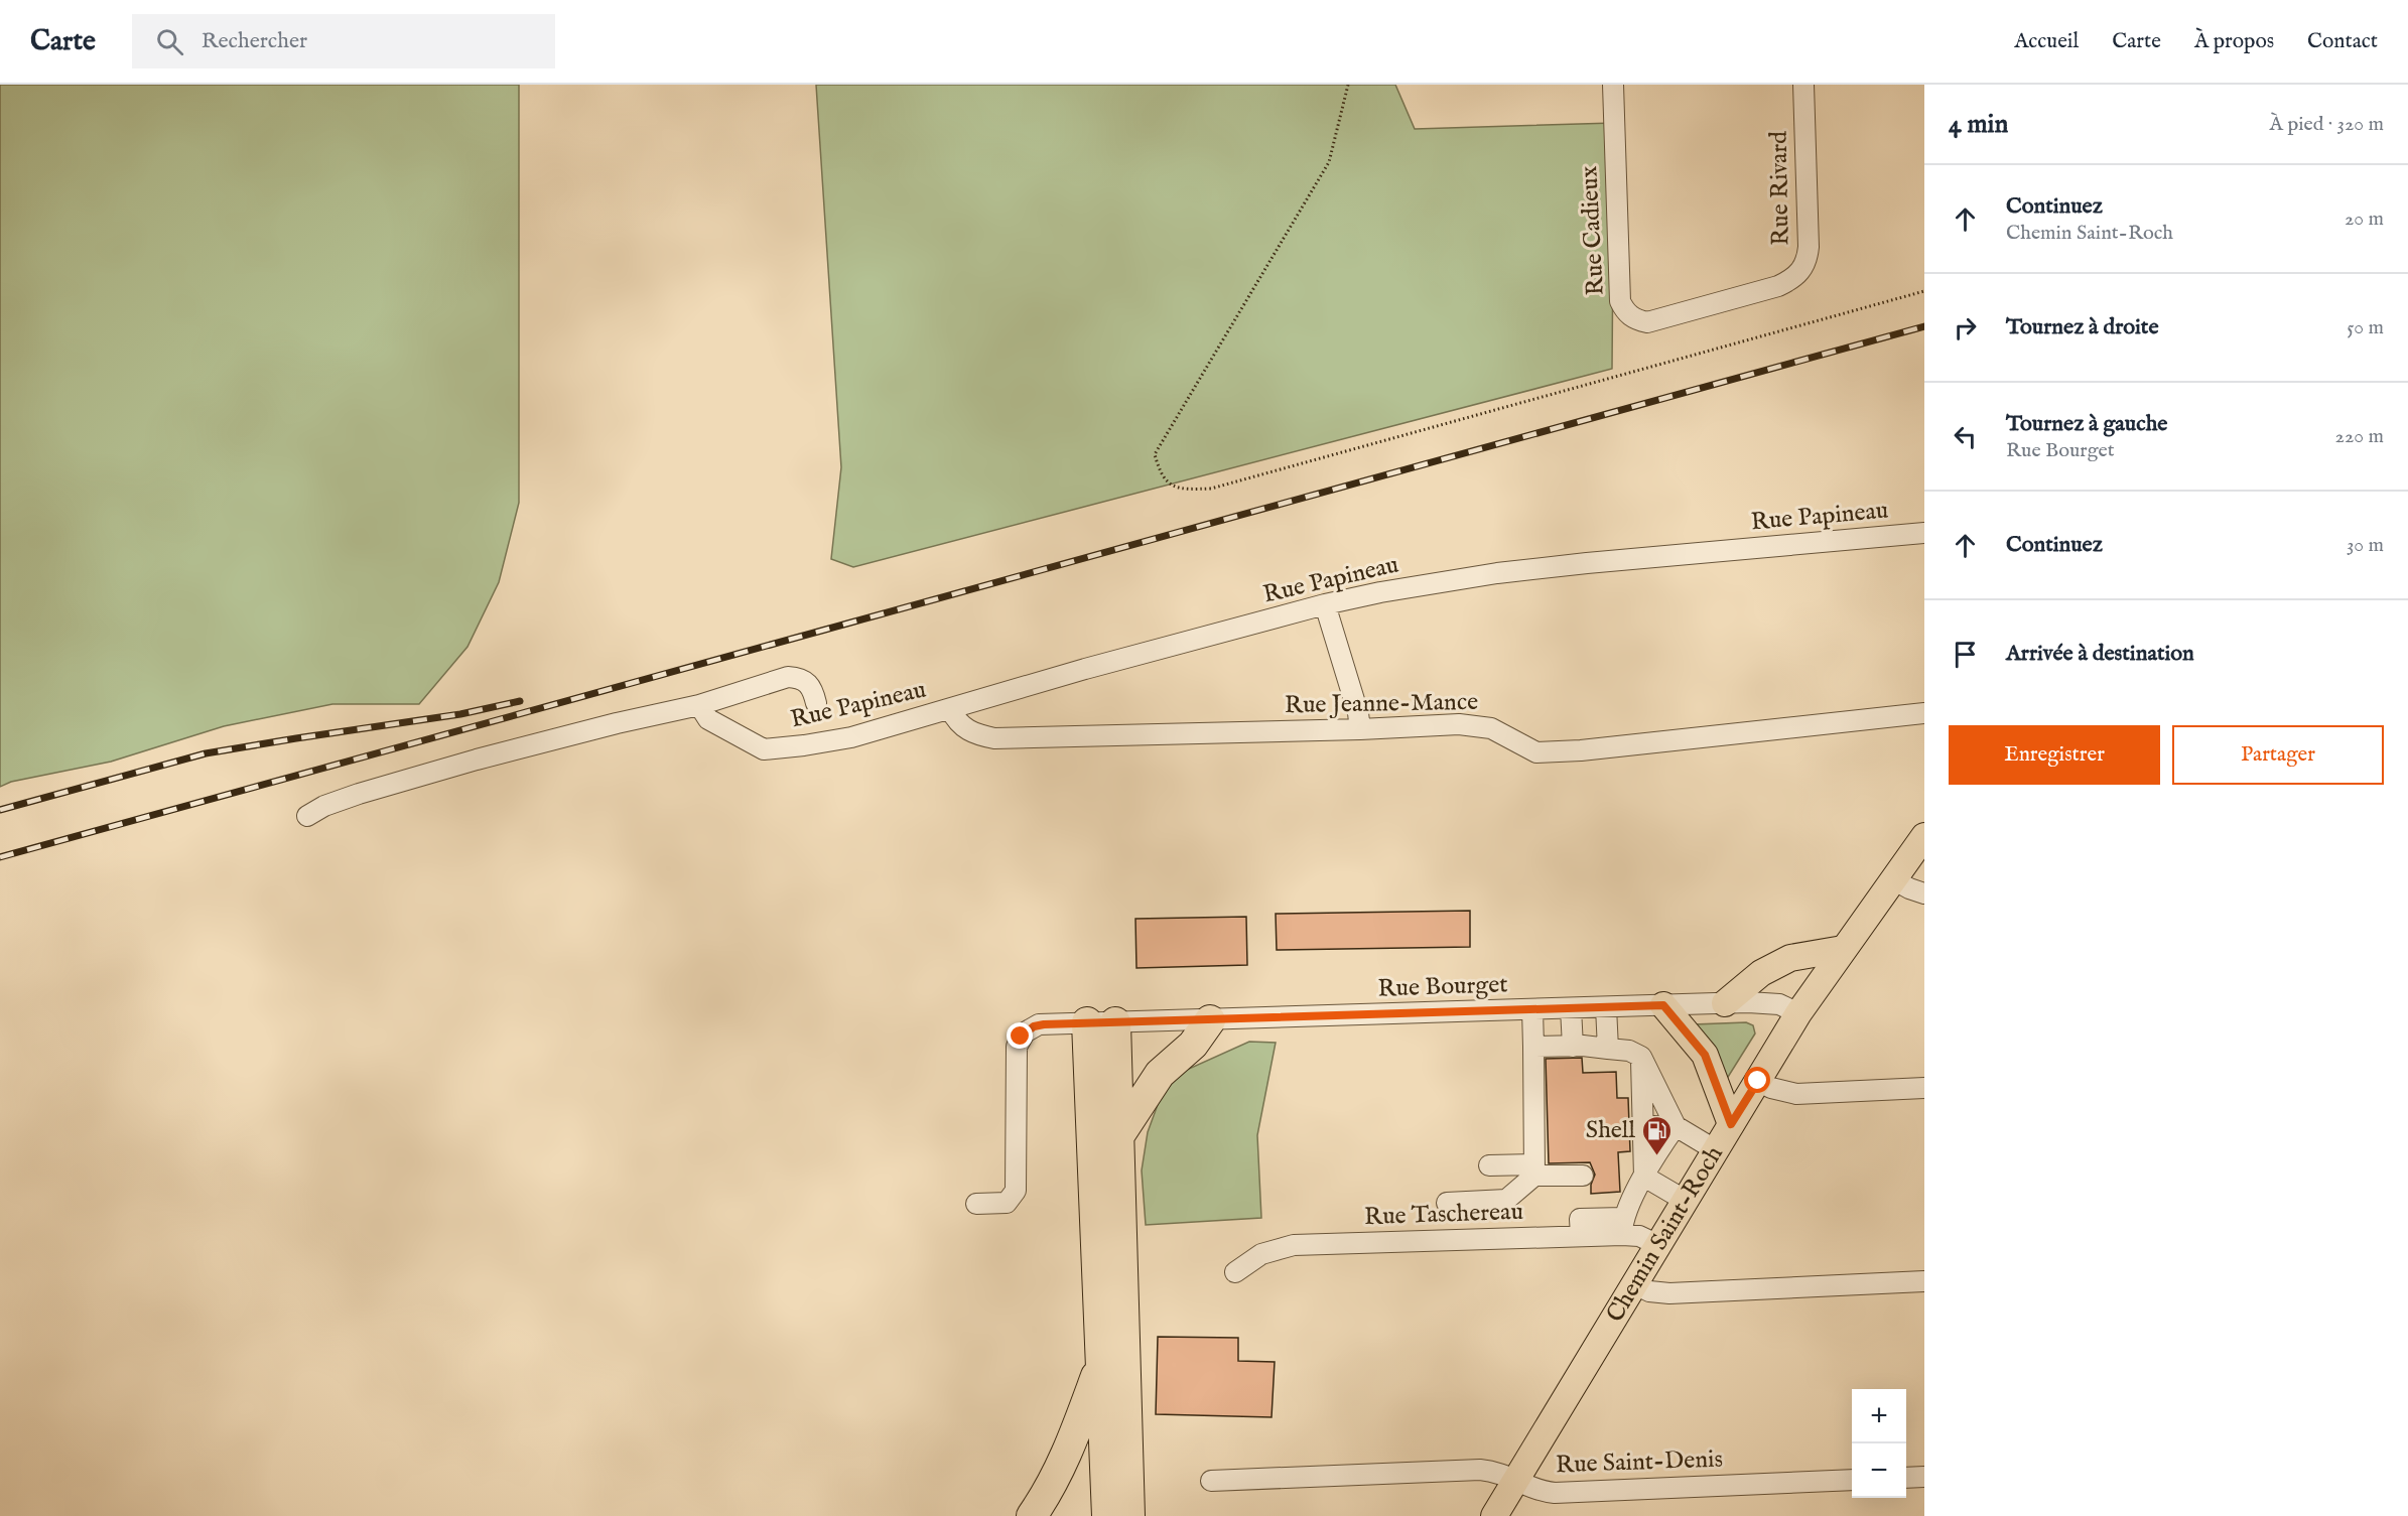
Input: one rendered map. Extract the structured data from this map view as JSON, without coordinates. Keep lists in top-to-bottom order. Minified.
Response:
{"streets":{"main road":["Chemin Saint-Roch"],"street":["Rue Rivard","Rue Cadieux","Rue Papineau","Rue Jeanne-Mance","Rue Bourget","Rue Taschereau","Rue Saint-Denis"]},"crossings":[["Rue Rivard","Rue Cadieux"],["Rue Papineau","Rue Jeanne-Mance"],["Rue Bourget","Chemin Saint-Roch"],["Rue Taschereau","Chemin Saint-Roch"],["Chemin Saint-Roch","Rue Saint-Denis"]],"places":{"fuel station":["Shell"]},"page":{"header":"Carte","search":"Rechercher","nav":["Accueil","Carte","À propos","Contact"],"heading":["4 min","À pied · 320 m"],"list":[["Continuez","Chemin Saint-Roch","20 m"],["Tournez à droite","50 m"],["Tournez à gauche","Rue Bourget","220 m"],["Continuez","30 m"],"Arrivée à destination"],"buttons":["Enregistrer","Partager"],"map_buttons":["+","−"]}}
